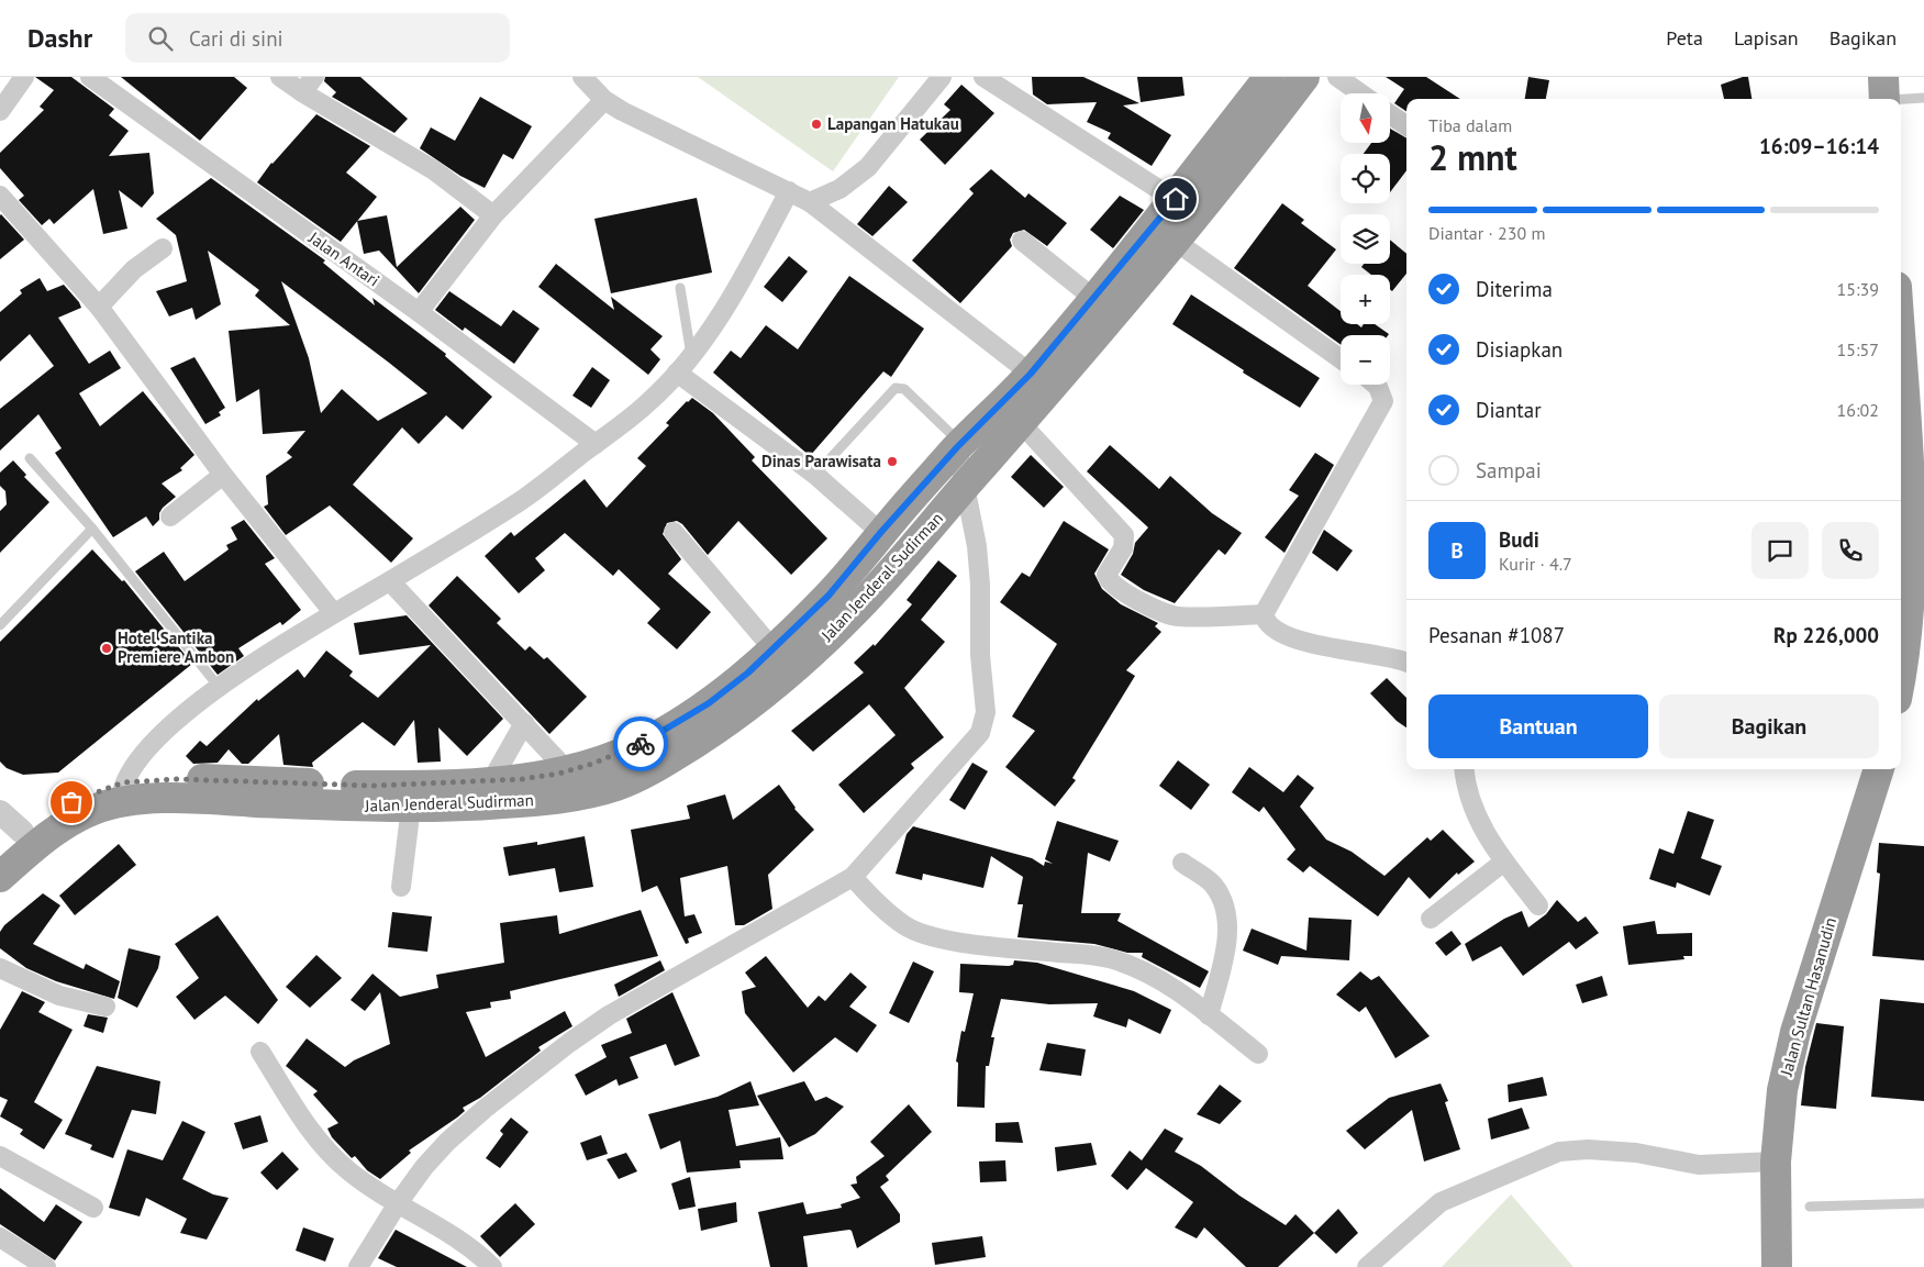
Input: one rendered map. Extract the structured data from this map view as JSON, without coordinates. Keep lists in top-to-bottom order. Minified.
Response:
{"streets":{"highway":["Jalan Jenderal Sudirman","Jalan Sultan Hasanudin"],"street":["Jalan Antari"]},"places":["Lapangan Hatukau","Dinas Parawisata","Hotel Santika Premiere Ambon"],"north":"bottom","page":{"header":"Dashr","search":"Cari di sini","nav":["Peta","Lapisan","Bagikan"],"map_buttons":["+","−"],"heading":["2 mnt","Tiba dalam","16:09–16:14"],"panel":["Budi","Kurir · 4.7","Pesanan #1087","Rp 226,000"],"bar":"Diantar · 230 m","list":[["Diterima","15:39"],["Disiapkan","15:57"],["Diantar","16:02"],"Sampai"],"round":"B","buttons":["Bantuan","Bagikan"]}}
